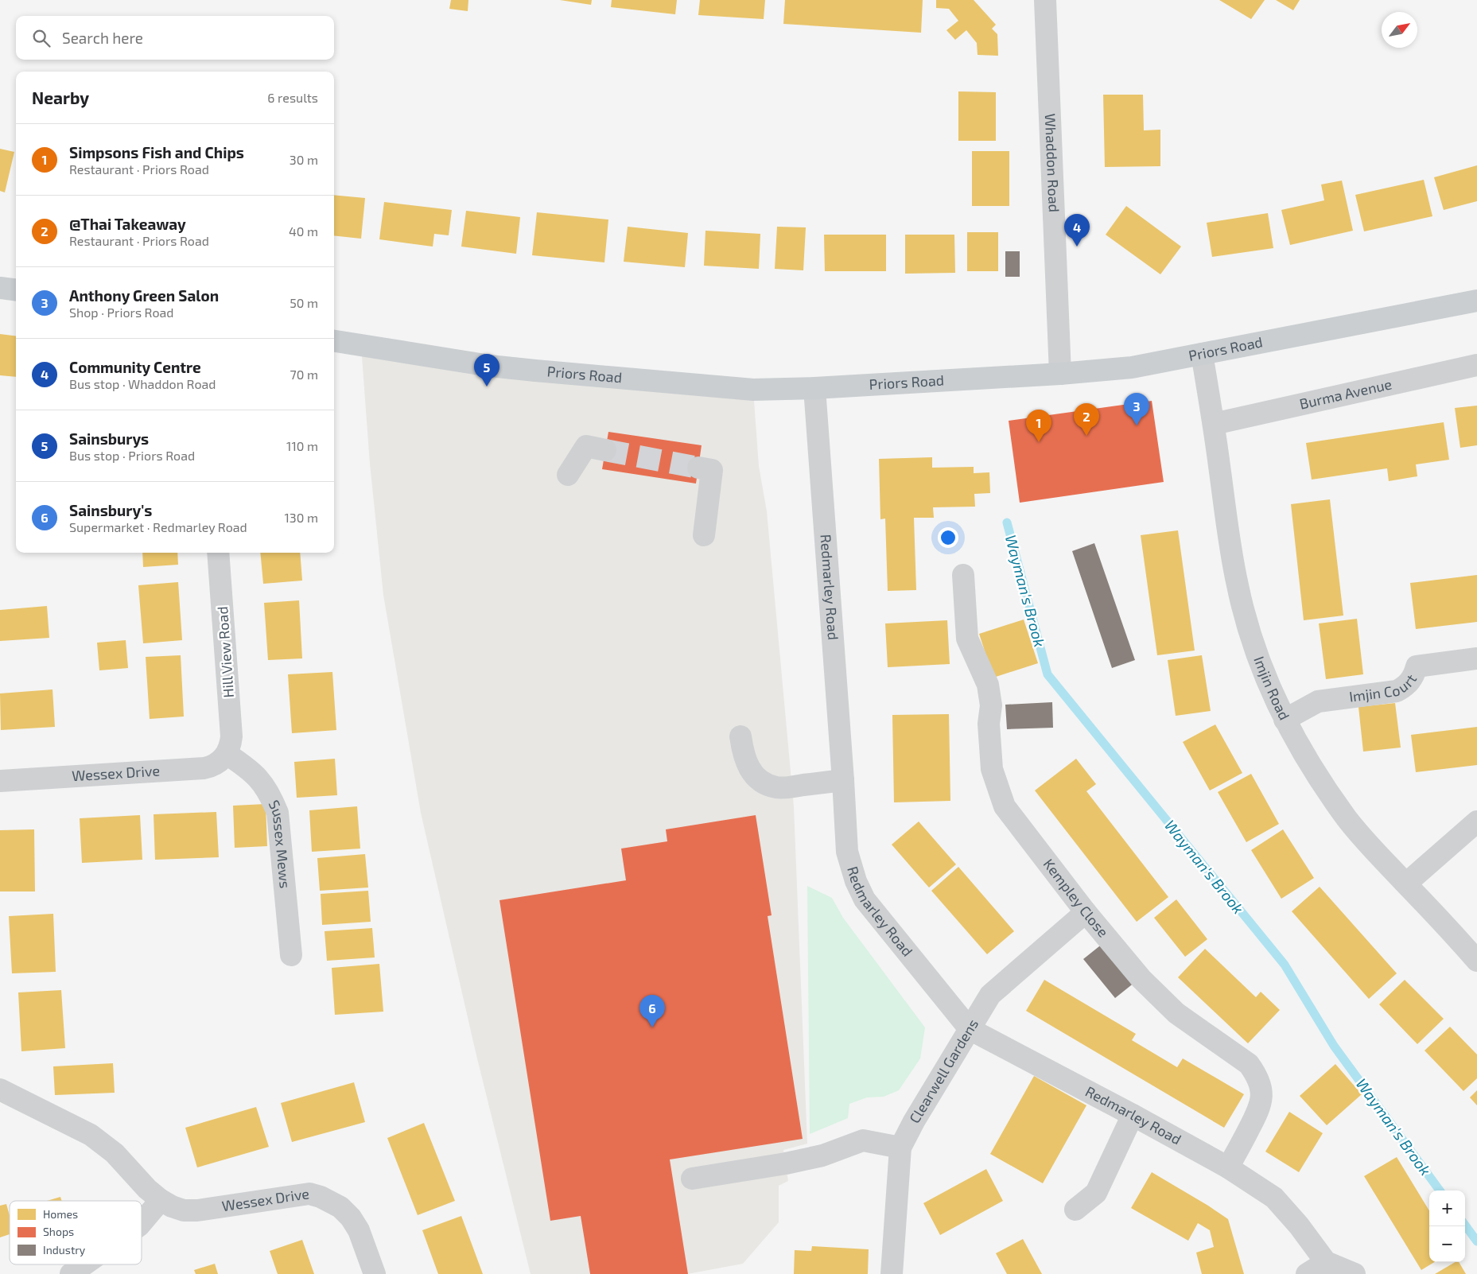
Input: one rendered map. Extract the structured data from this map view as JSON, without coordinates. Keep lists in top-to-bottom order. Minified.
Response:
{"streets":{"main road":["Priors Road"],"street":["Whaddon Road","Burma Avenue","Redmarley Road","Hill View Road","Imjin Court","Imjin Road","Wessex Drive","Sussex Mews","Kempley Close","Clearwell Gardens"]},"crossings":[["Whaddon Road","Priors Road"],["Priors Road","Redmarley Road"],["Priors Road","Imjin Road"],["Burma Avenue","Imjin Road"],["Redmarley Road","Kempley Close"],["Redmarley Road","Clearwell Gardens"],["Hill View Road","Wessex Drive"],["Hill View Road","Sussex Mews"],["Imjin Court","Imjin Road"],["Wessex Drive","Sussex Mews"],["Kempley Close","Clearwell Gardens"]],"water":["Wayman's Brook"],"legend":["Homes","Shops","Industry"],"north":"top right","page":{"search":"Search here","heading":["Nearby","6 results"],"list":[{"mark":"1","name":"Simpsons Fish and Chips","note":"Restaurant · Priors Road","value":"30 m"},{"mark":"2","name":"@Thai Takeaway","note":"Restaurant · Priors Road","value":"40 m"},{"mark":"3","name":"Anthony Green Salon","note":"Shop · Priors Road","value":"50 m"},{"mark":"4","name":"Community Centre","note":"Bus stop · Whaddon Road","value":"70 m"},{"mark":"5","name":"Sainsburys","note":"Bus stop · Priors Road","value":"110 m"},{"mark":"6","name":"Sainsbury's","note":"Supermarket · Redmarley Road","value":"130 m"}],"pins":["4","5","3","2","1","6"],"map_buttons":["+","−"]}}
